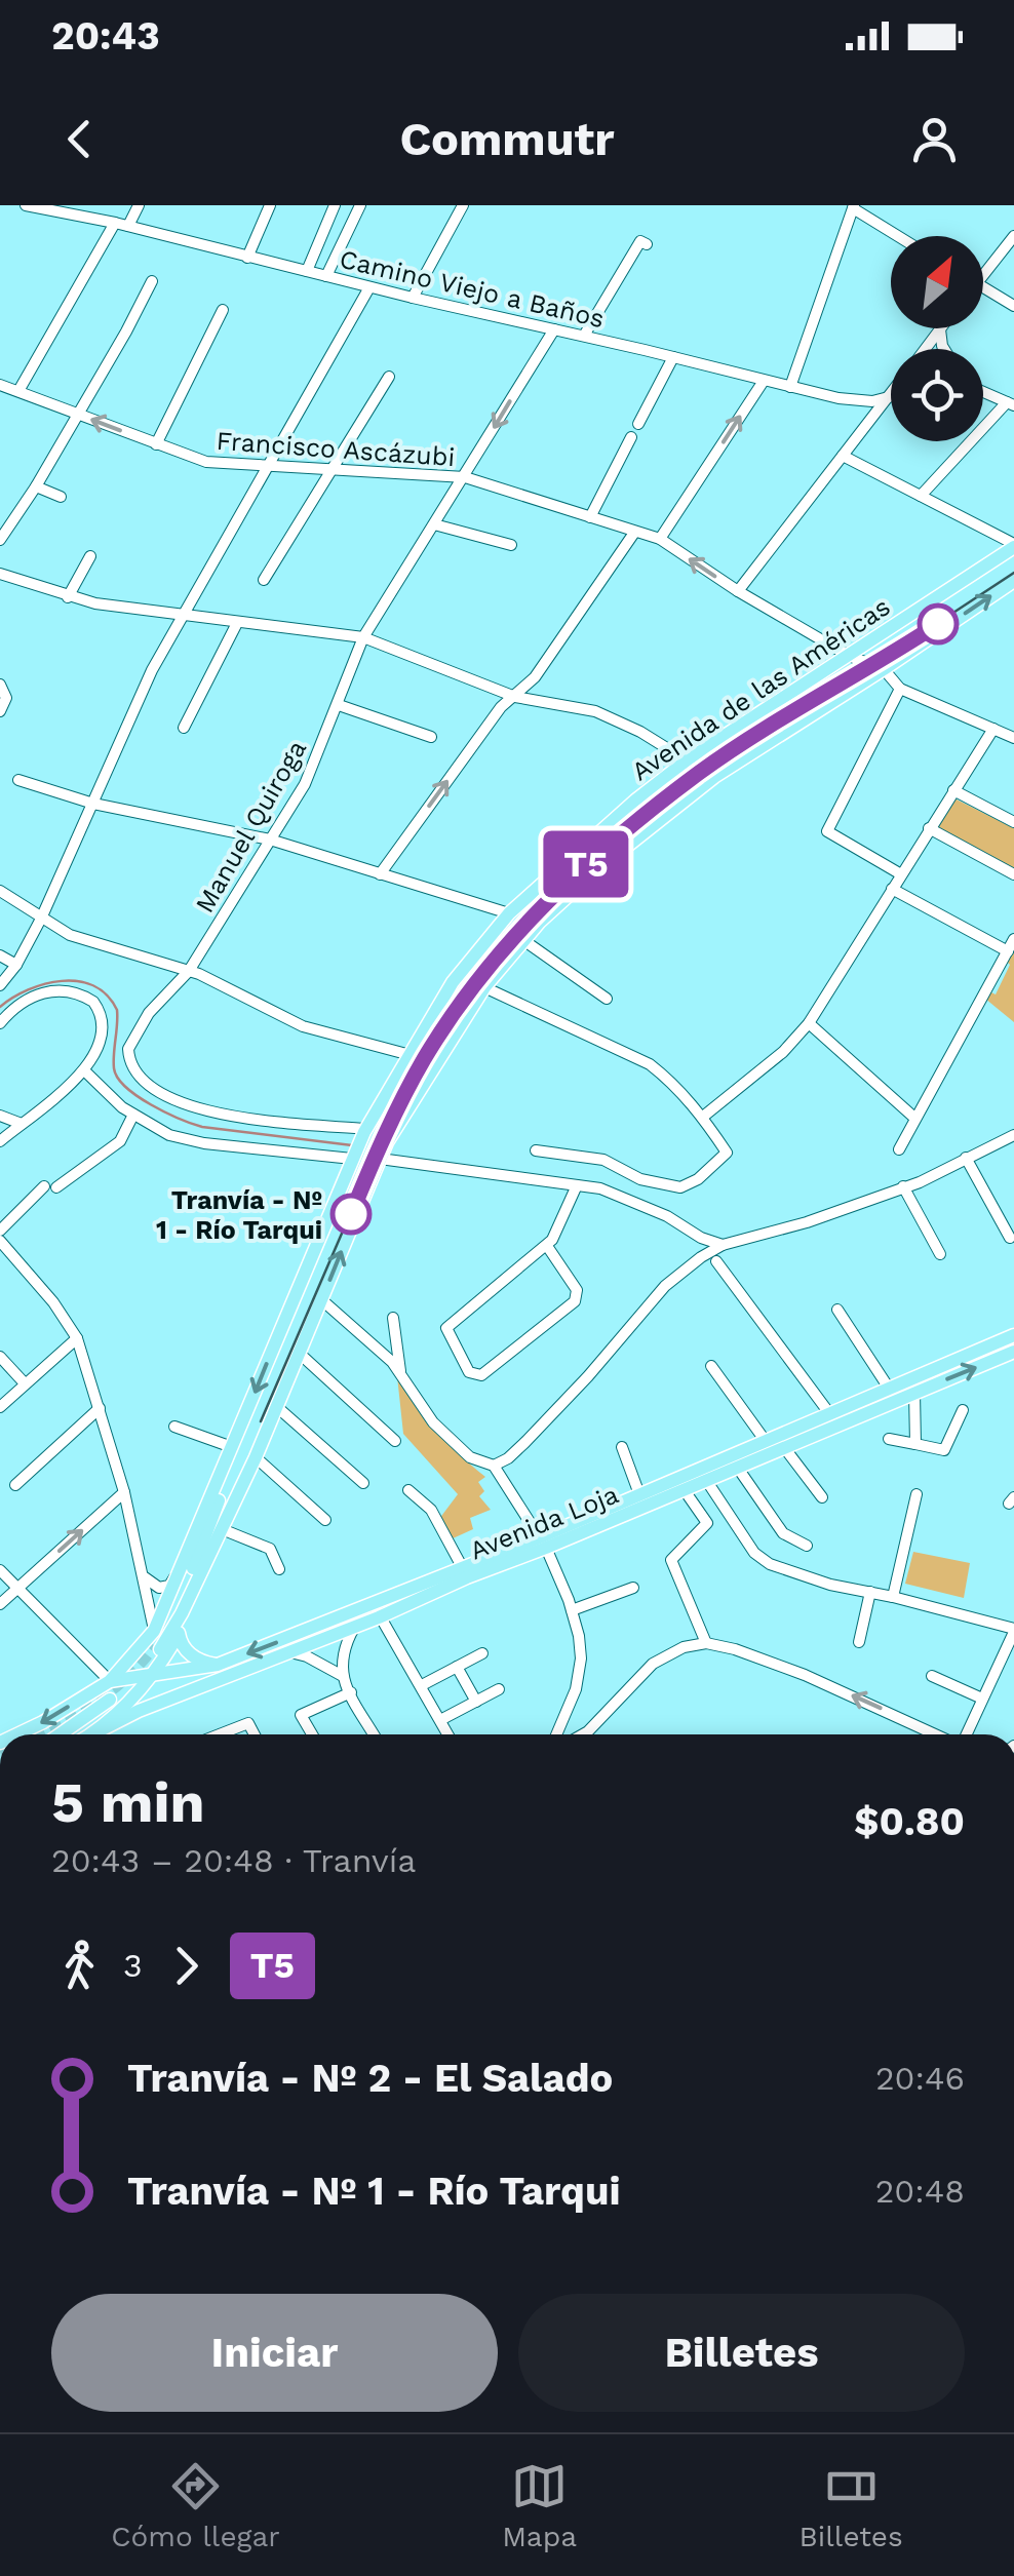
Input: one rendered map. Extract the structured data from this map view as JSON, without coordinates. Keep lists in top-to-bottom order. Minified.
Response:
{"streets":{"main road":["Avenida de las Américas","Avenida Loja"],"street":["Camino Viejo a Baños","Francisco Ascázubi","Manuel Quiroga"]},"crossings":[["Camino Viejo a Baños","Manuel Quiroga"],["Francisco Ascázubi","Avenida de las Américas"],["Francisco Ascázubi","Manuel Quiroga"],["Avenida de las Américas","Manuel Quiroga"],["Avenida de las Américas","Avenida Loja"]],"places":["Tranvía - Nº 1 - Río Tarqui"],"lines":["tram line T5"],"north":"top right","page":{"status":"20:43","header":"Commutr","on_map":"T5","heading":["5 min","20:43 – 20:48 · Tranvía","$0.80"],"legs":["3","T5"],"list":[{"name":"Tranvía - Nº 2 - El Salado","value":"20:46"},{"name":"Tranvía - Nº 1 - Río Tarqui","value":"20:48"}],"buttons":["Iniciar","Billetes"],"tabs":["Cómo llegar","Mapa","Billetes"]}}
